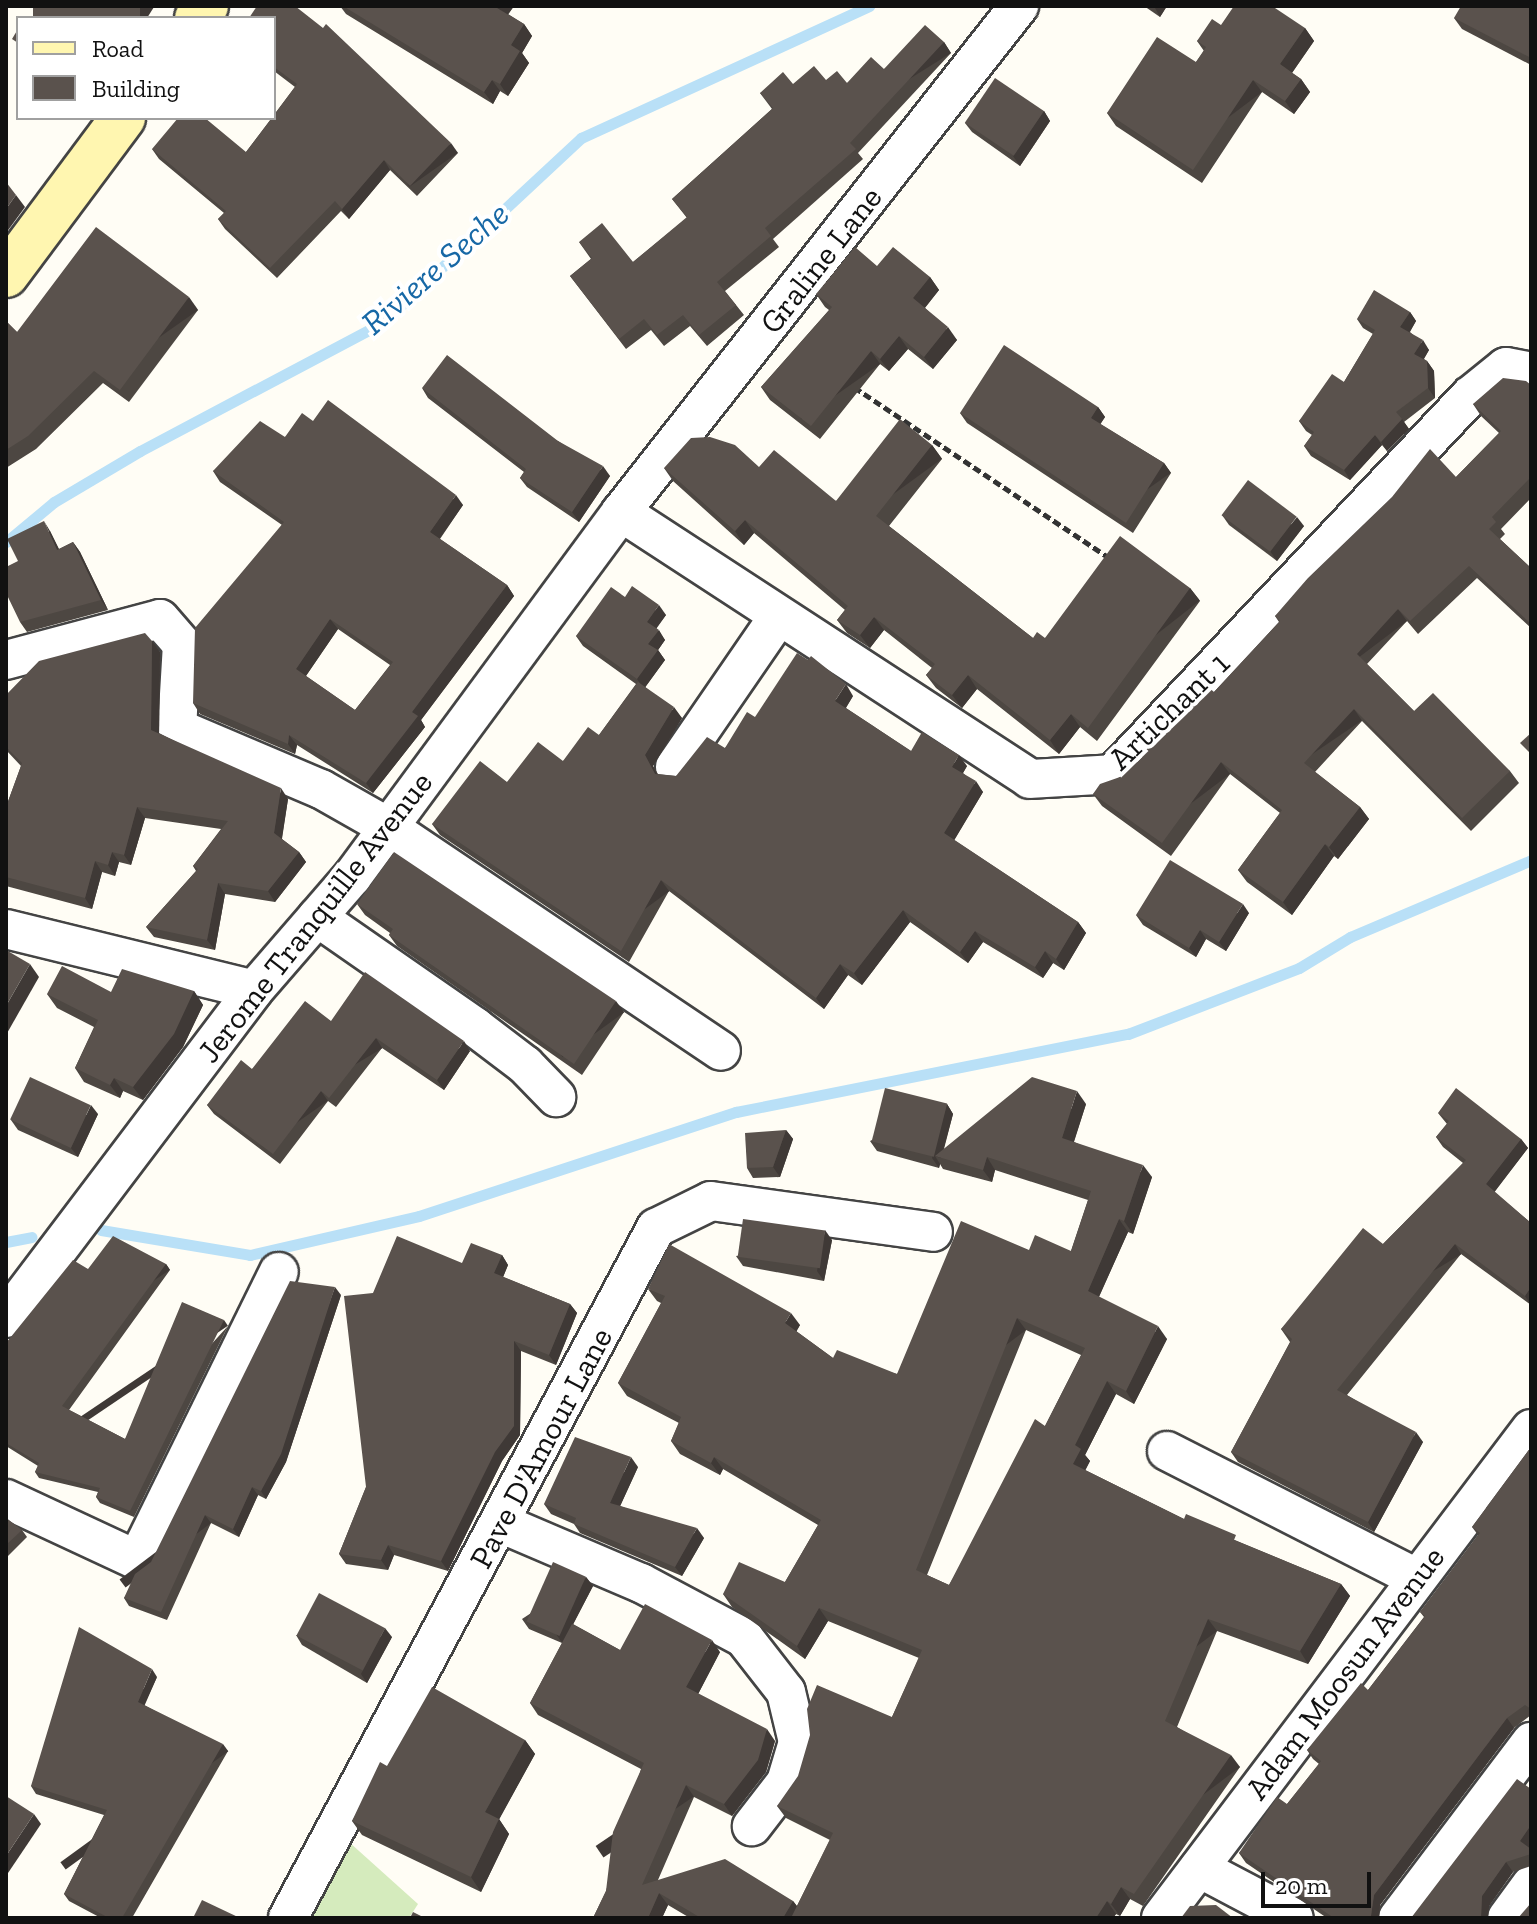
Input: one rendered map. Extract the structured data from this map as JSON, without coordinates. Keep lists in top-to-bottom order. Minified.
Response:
{"streets":{"street":["Graline Lane","Artichant 1","Jerome Tranquille Avenue","Pave D'Amour Lane","Adam Moosun Avenue"]},"crossings":[["Graline Lane","Artichant 1"],["Graline Lane","Jerome Tranquille Avenue"],["Artichant 1","Jerome Tranquille Avenue"]],"water":["Riviere Seche"],"legend":["Road","Building"],"scale_bar":"20 m"}
